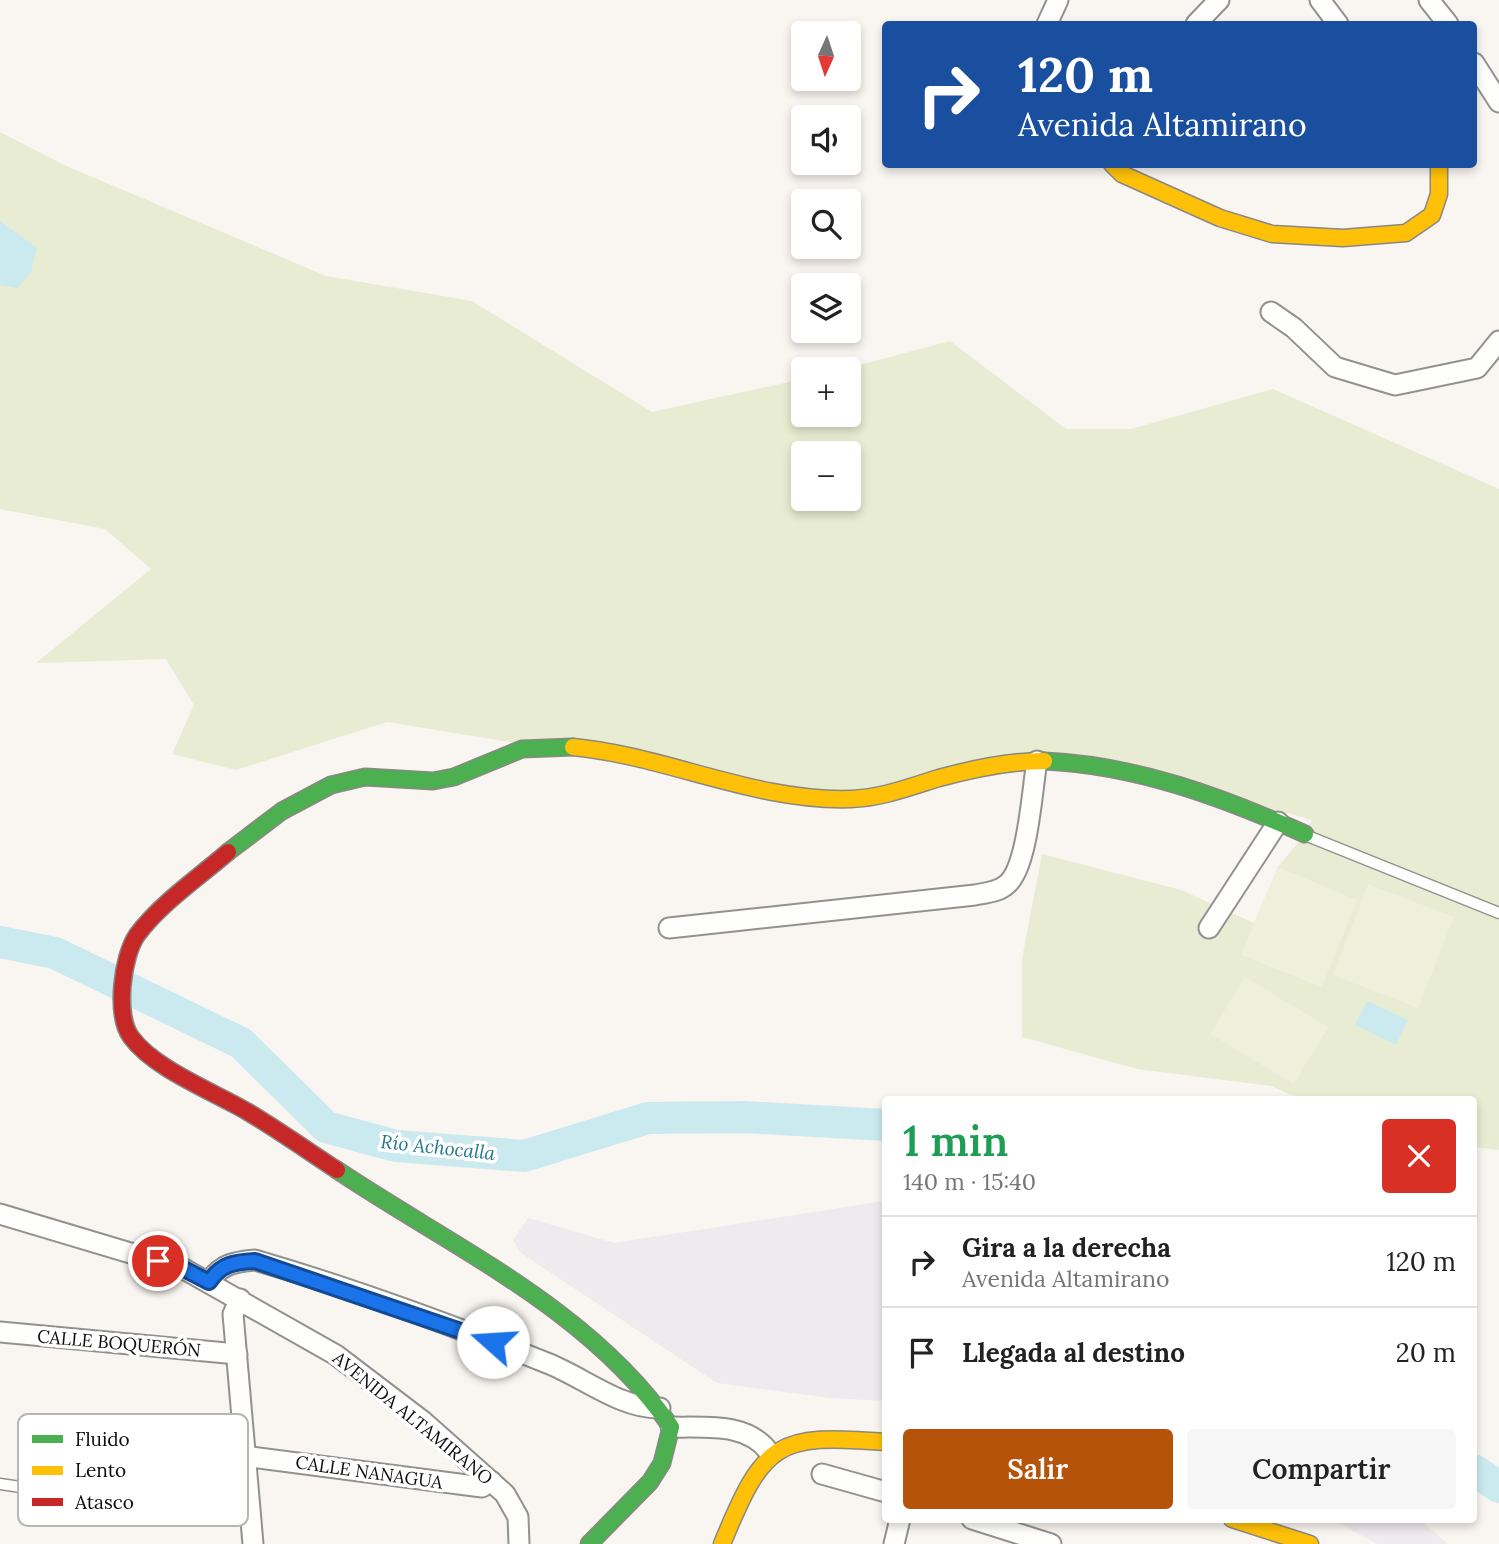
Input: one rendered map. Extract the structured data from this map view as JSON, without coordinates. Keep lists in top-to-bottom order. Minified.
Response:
{"streets":{"street":["CALLE BOQUERÓN","AVENIDA ALTAMIRANO","CALLE NANAGUA"]},"crossings":[["AVENIDA ALTAMIRANO","CALLE NANAGUA"]],"water":["Río Achocalla"],"legend":["Fluido","Lento","Atasco"],"north":"bottom","page":{"map_buttons":["+","−"],"turn":["120 m","Avenida Altamirano"],"heading":["1 min","140 m · 15:40"],"list":[{"name":"Gira a la derecha","note":"Avenida Altamirano","value":"120 m"},{"name":"Llegada al destino","value":"20 m"}],"buttons":["Salir","Compartir"]}}
